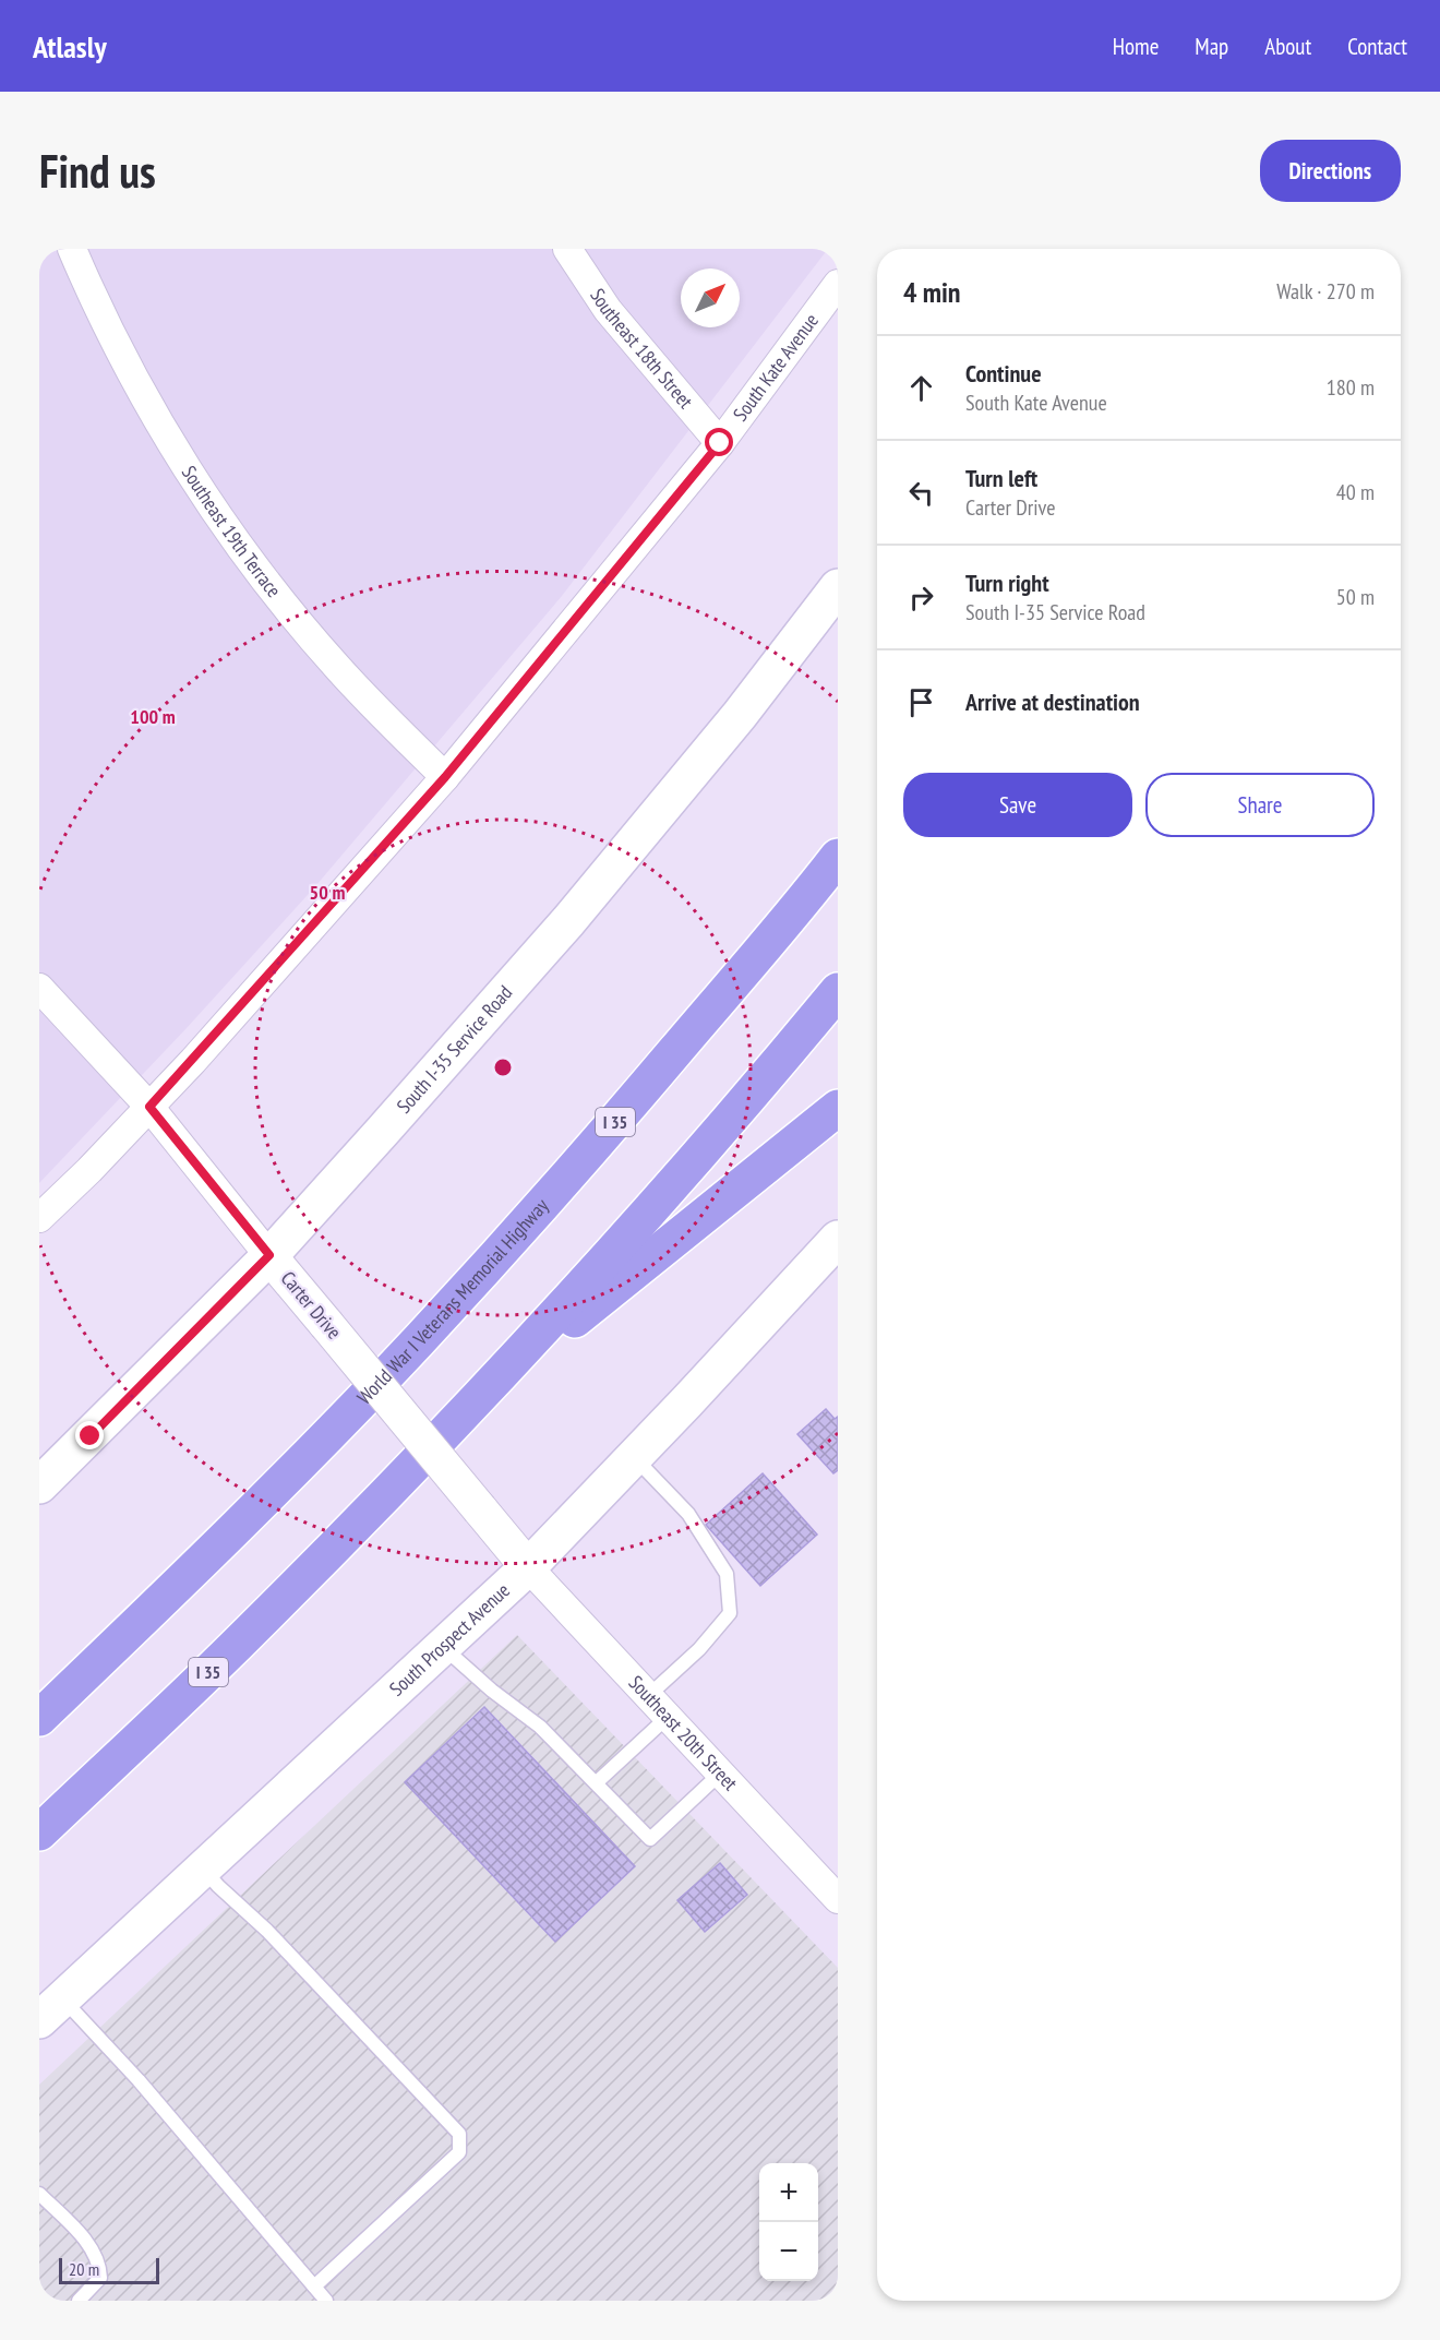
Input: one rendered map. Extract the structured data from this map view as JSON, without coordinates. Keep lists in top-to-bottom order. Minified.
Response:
{"streets":{"highway":["I 35","World War I Veterans Memorial Highway"],"main road":["South I-35 Service Road","South Prospect Avenue"],"street":["Southeast 18th Street","South Kate Avenue","Southeast 19th Terrace","Carter Drive","Southeast 20th Street"]},"crossings":[["Southeast 18th Street","South Kate Avenue"],["South Kate Avenue","Southeast 19th Terrace"],["South Kate Avenue","Carter Drive"],["South I-35 Service Road","Carter Drive"],["Carter Drive","South Prospect Avenue"],["Carter Drive","Southeast 20th Street"],["South Prospect Avenue","Southeast 20th Street"]],"scale_bar":"20 m","north":"top right","page":{"header":"Atlasly","nav":["Home","Map","About","Contact"],"buttons":["Directions",["Save","Share"]],"title":"Find us","heading":["4 min","Walk · 270 m"],"list":[["Continue","South Kate Avenue","180 m"],["Turn left","Carter Drive","40 m"],["Turn right","South I-35 Service Road","50 m"],"Arrive at destination"],"map_buttons":["+","−"],"scale":"20 m"},"rings":["100 m","50 m"]}
